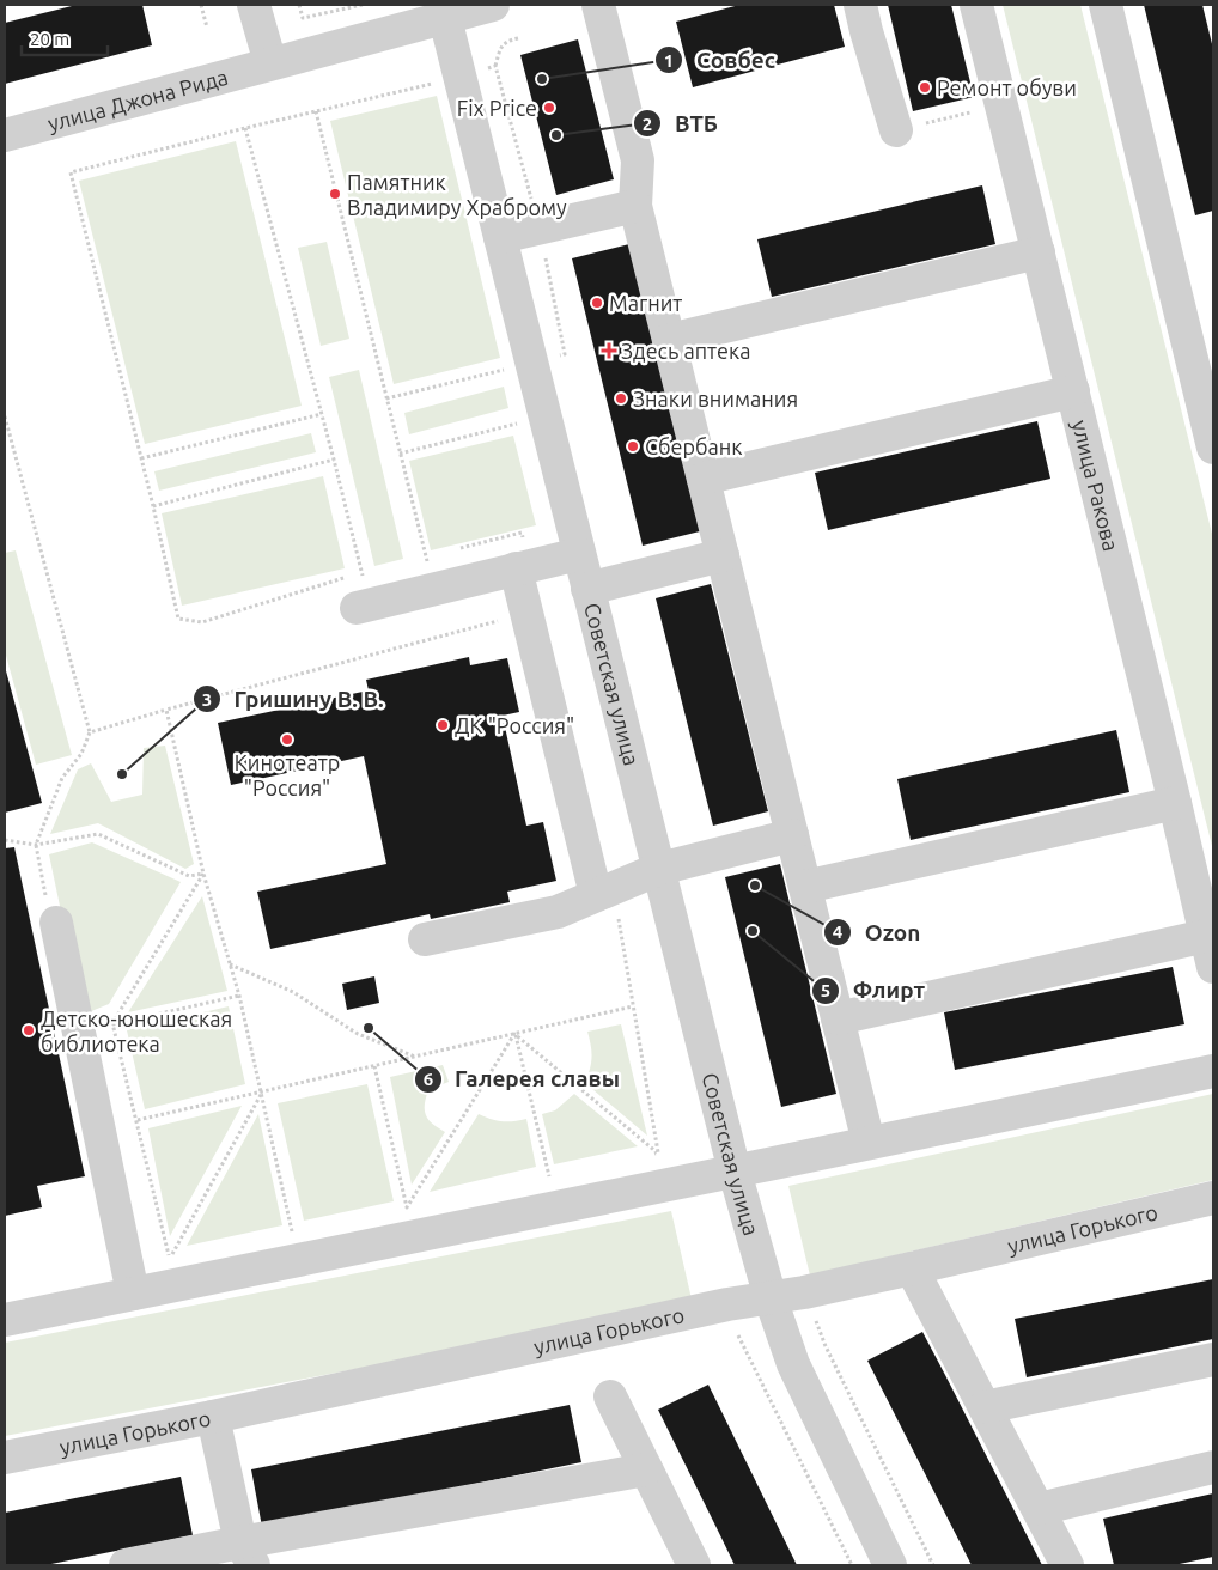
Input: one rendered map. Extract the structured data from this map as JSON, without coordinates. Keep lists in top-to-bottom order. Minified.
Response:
{"streets":{"street":["улица Джона Рида","улица Ракова","Советская улица","улица Горького"]},"crossings":[["Советская улица","улица Горького"]],"places":{"other":["Совбес","Ремонт обуви","Fix Price","ВТБ","Памятник Владимиру Храброму","Магнит","Знаки внимания","Сбербанк","ДК \"Россия\"","Кинотеатр \"Россия\"","Гришину В. В.","Ozon","Флирт","Галерея славы","Детско-юношеская библиотека"],"health":["Здесь аптека"]},"scale_bar":"20 m"}
